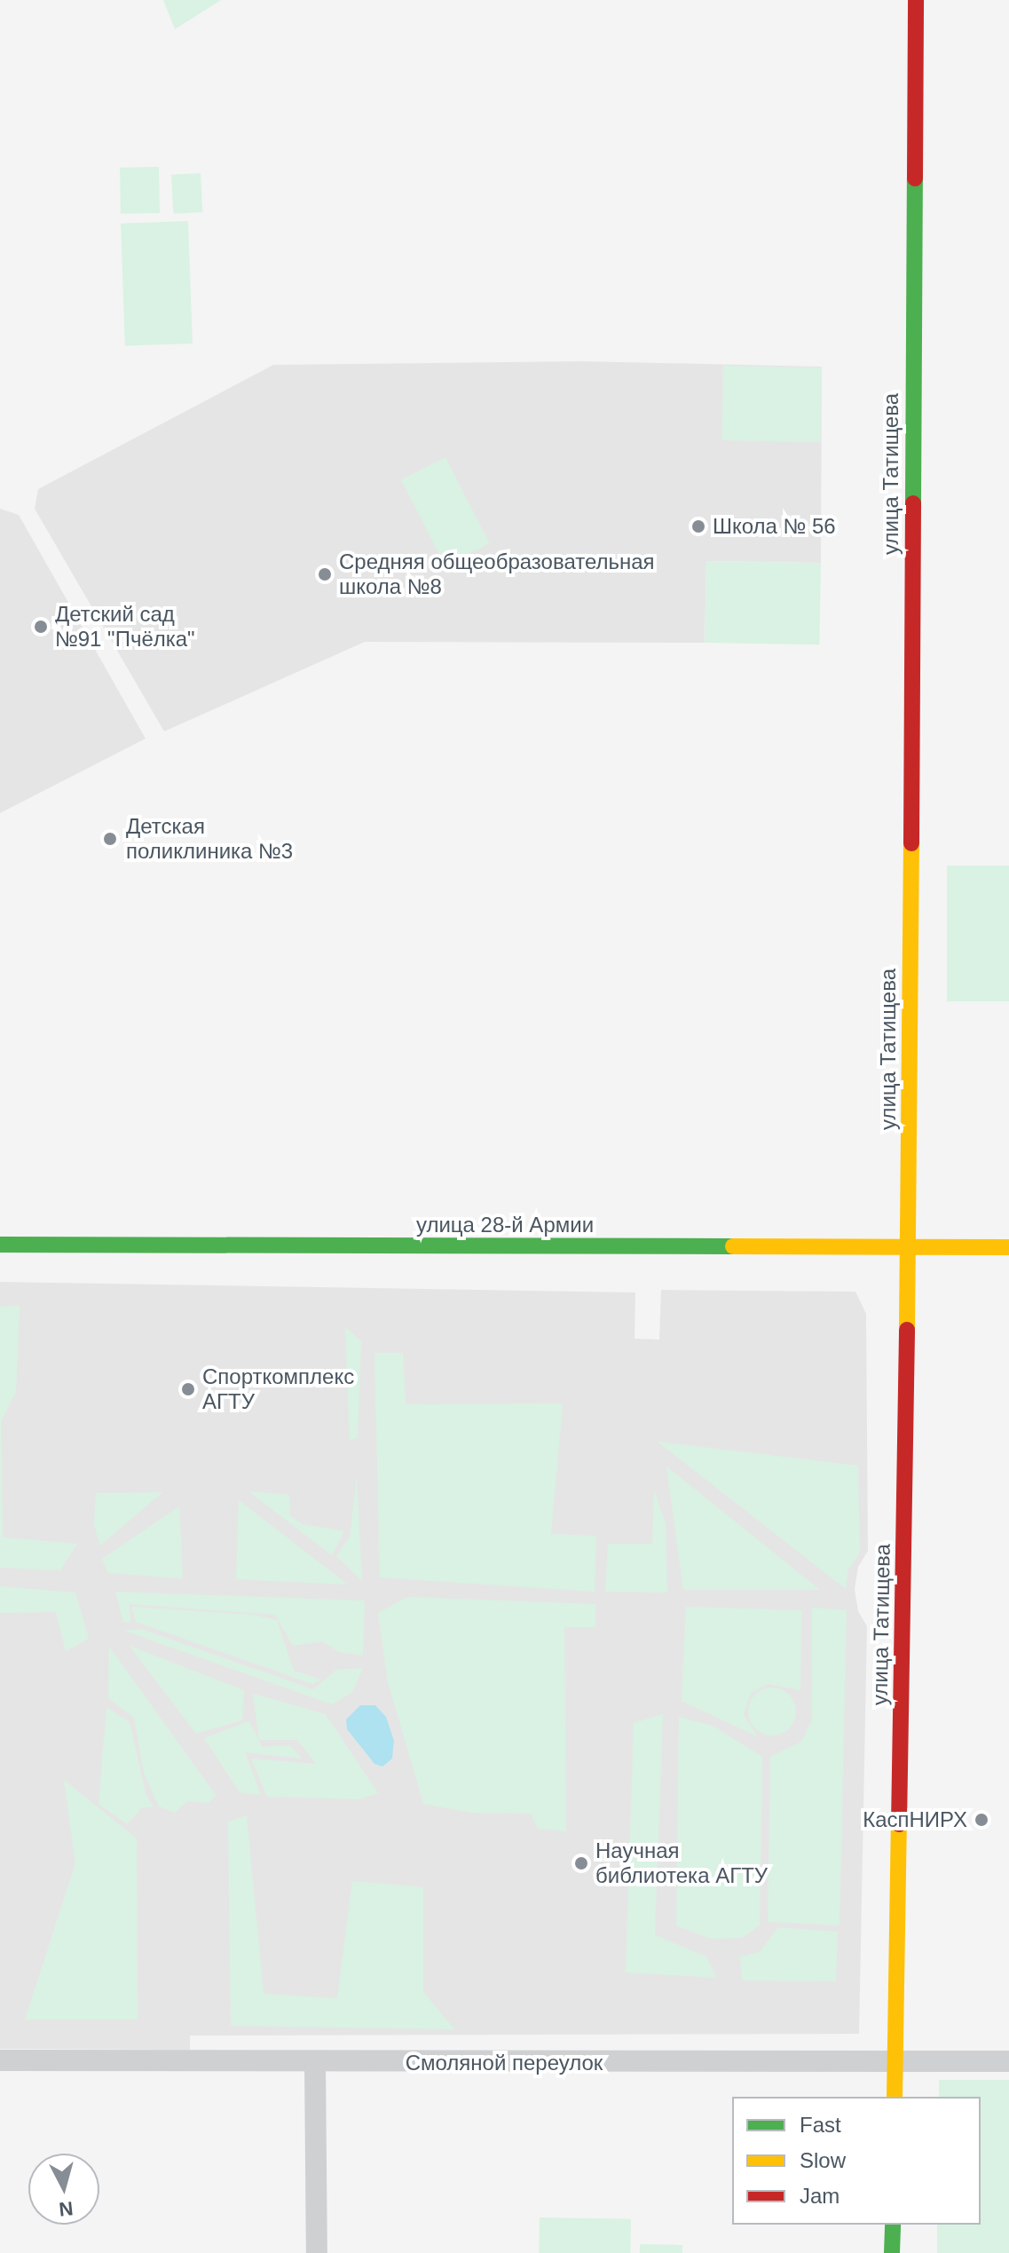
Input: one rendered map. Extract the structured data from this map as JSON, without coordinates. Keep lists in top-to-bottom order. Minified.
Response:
{"streets":{"main road":["улица Татищева","улица 28-й Армии"],"street":["Смоляной переулок"]},"crossings":[["улица Татищева","улица 28-й Армии"],["улица Татищева","Смоляной переулок"]],"places":["Школа № 56","Средняя общеобразовательная школа №8","Детский сад №91 \"Пчёлка\"","Детская поликлиника №3","Спорткомплекс АГТУ","КаспНИРХ","Научная библиотека АГТУ"],"legend":["Fast","Slow","Jam"],"north":"bottom"}
